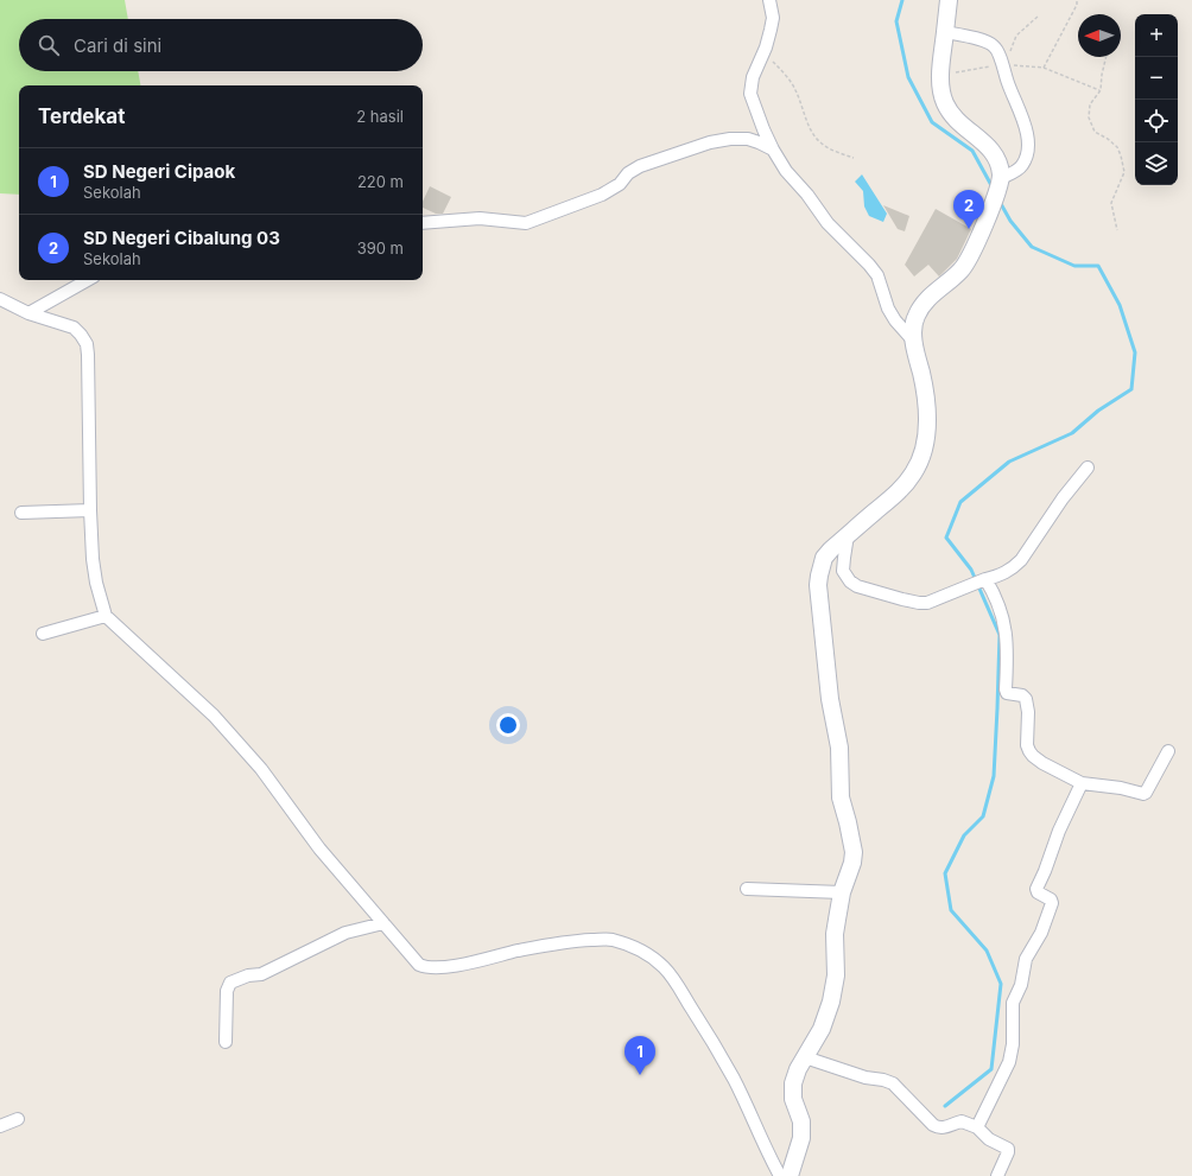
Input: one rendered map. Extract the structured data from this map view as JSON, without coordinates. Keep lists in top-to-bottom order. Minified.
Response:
{"north":"left","page":{"map_buttons":["+","−"],"search":"Cari di sini","heading":["Terdekat","2 hasil"],"list":[{"mark":"1","name":"SD Negeri Cipaok","note":"Sekolah","value":"220 m"},{"mark":"2","name":"SD Negeri Cibalung 03","note":"Sekolah","value":"390 m"}],"pins":["2","1"]}}
